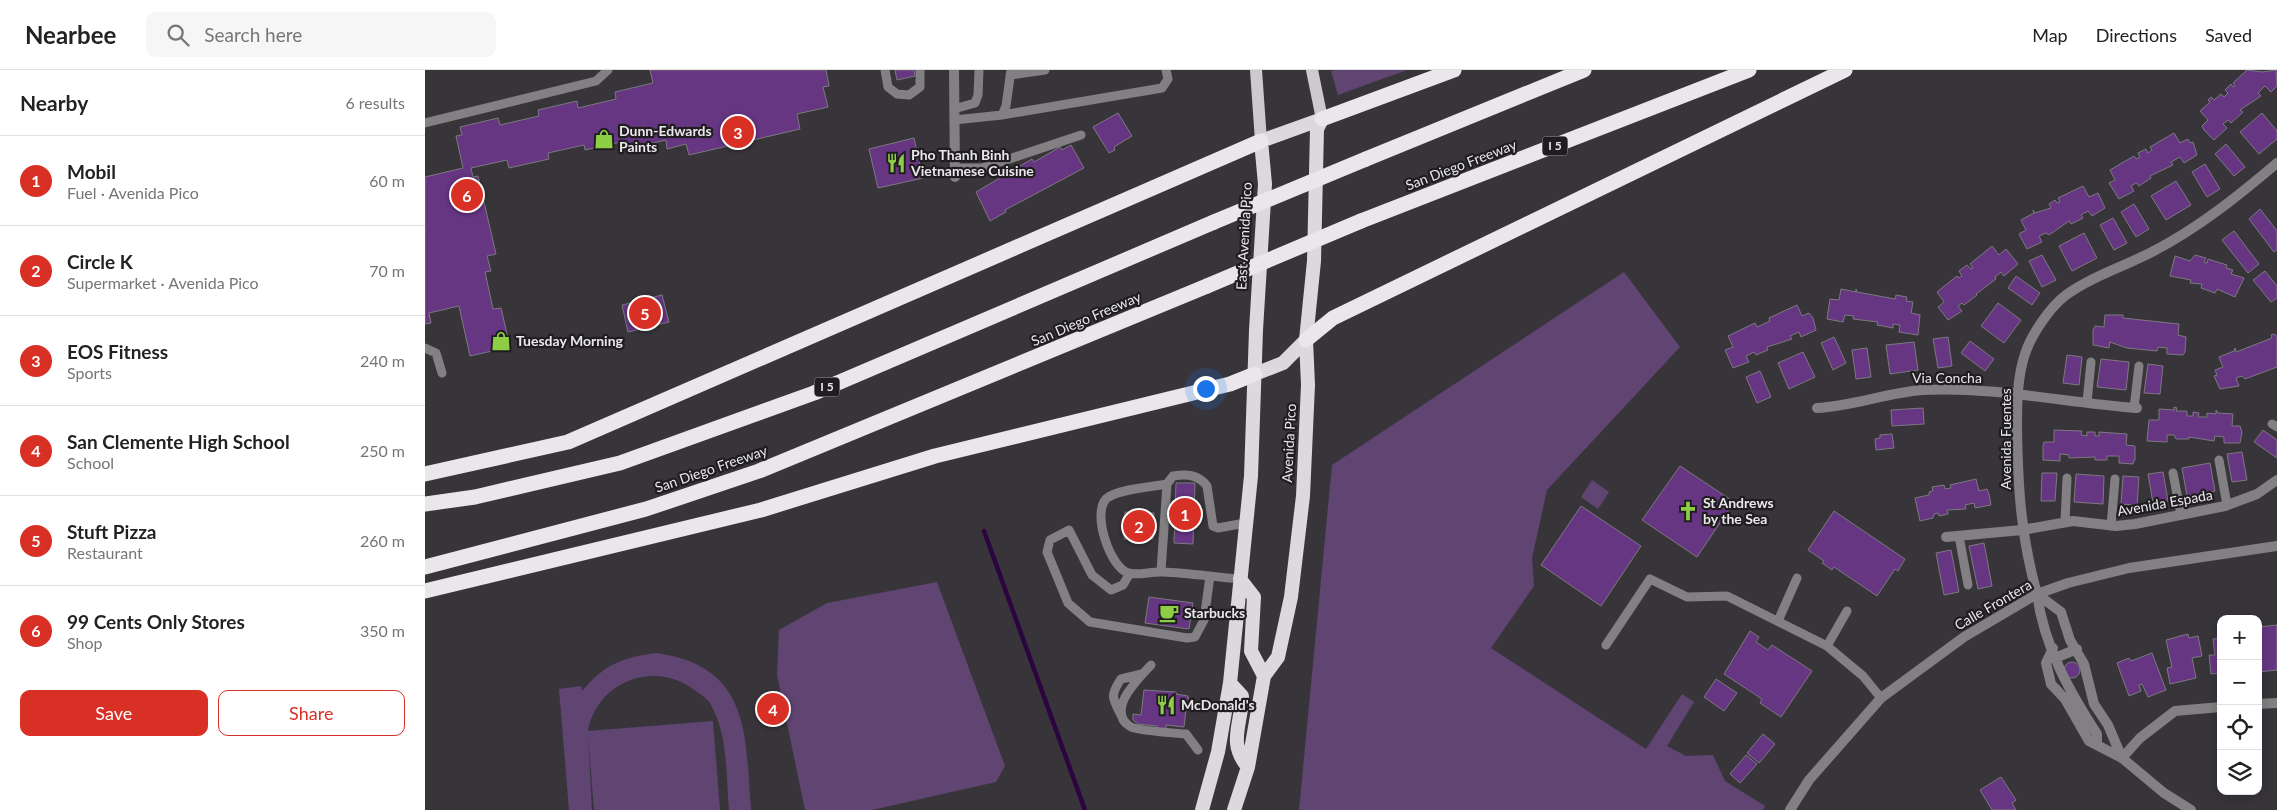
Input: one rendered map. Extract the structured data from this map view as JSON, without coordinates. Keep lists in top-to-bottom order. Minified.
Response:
{"streets":{"highway":["I 5","San Diego Freeway","East Avenida Pico","Avenida Pico"],"street":["Via Concha","Avenida Fuentes","Avenida Espada","Calle Frontera"]},"crossings":[["Via Concha","Avenida Fuentes"],["Avenida Fuentes","Avenida Espada"],["Avenida Fuentes","Calle Frontera"]],"places":{"shop":["Dunn-Edwards Paints","Tuesday Morning"],"restaurant":["Pho Thanh Binh Vietnamese Cuisine","McDonald's"],"church":["St Andrews by the Sea"],"cafe":["Starbucks"]},"page":{"header":"Nearbee","search":"Search here","nav":["Map","Directions","Saved"],"heading":["Nearby","6 results"],"pins":["3","6","5","1","2","4"],"list":[{"mark":"1","name":"Mobil","note":"Fuel · Avenida Pico","value":"60 m"},{"mark":"2","name":"Circle K","note":"Supermarket · Avenida Pico","value":"70 m"},{"mark":"3","name":"EOS Fitness","note":"Sports","value":"240 m"},{"mark":"4","name":"San Clemente High School","note":"School","value":"250 m"},{"mark":"5","name":"Stuft Pizza","note":"Restaurant","value":"260 m"},{"mark":"6","name":"99 Cents Only Stores","note":"Shop","value":"350 m"}],"map_buttons":["+","−"],"buttons":["Save","Share"]}}
